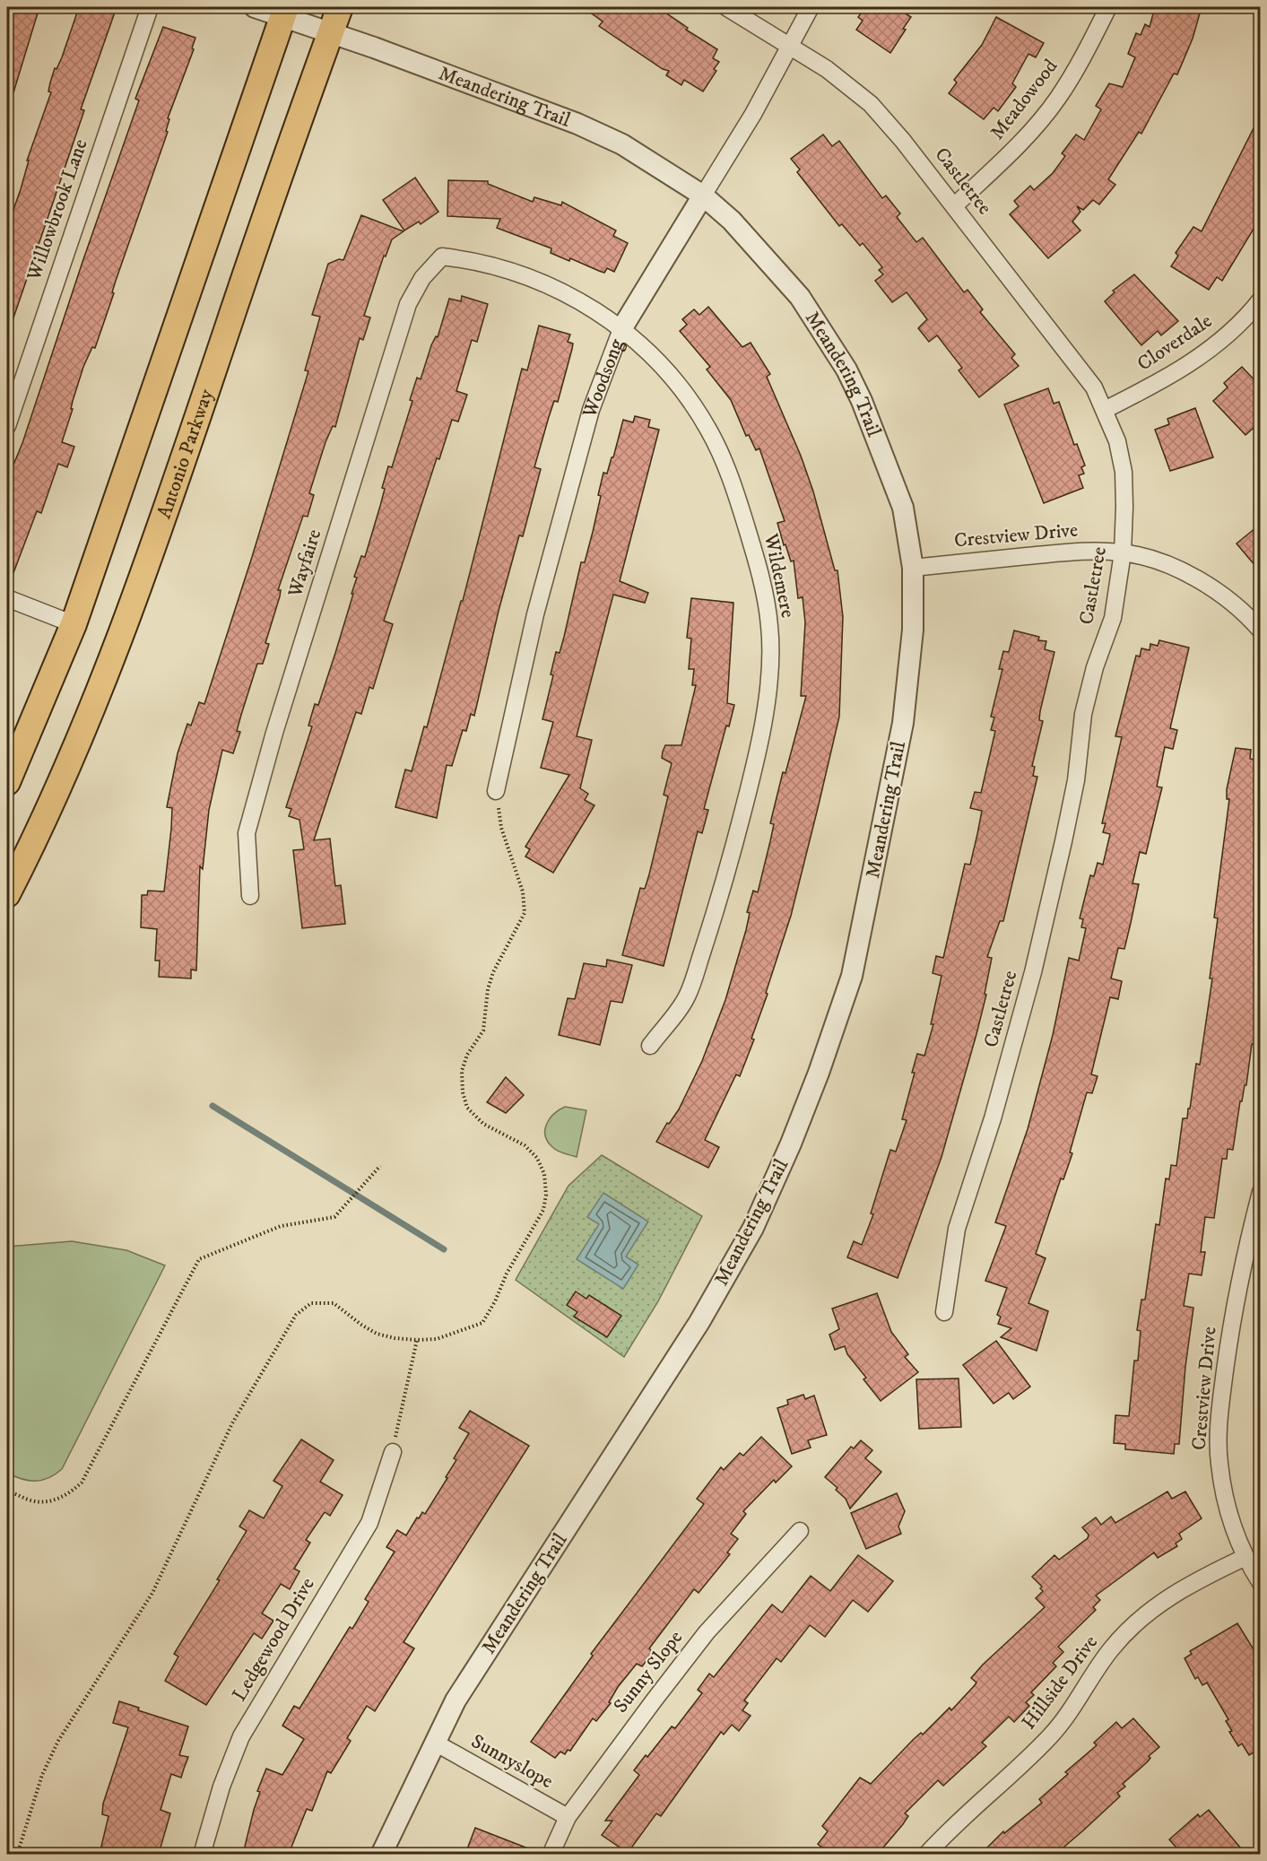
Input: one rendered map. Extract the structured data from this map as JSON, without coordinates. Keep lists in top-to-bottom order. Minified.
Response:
{"streets":{"main road":["Antonio Parkway"],"street":["Meandering Trail","Meadowood","Castletree","Willowbrook Lane","Cloverdale","Woodsong","Crestview Drive","Wayfaire","Wildemere","Ledgewood Drive","Sunny Slope","Hillside Drive","Sunnyslope"]},"crossings":[["Meandering Trail","Woodsong"],["Meandering Trail","Antonio Parkway"],["Meandering Trail","Crestview Drive"],["Meandering Trail","Sunnyslope"],["Meadowood","Castletree"],["Castletree","Cloverdale"],["Castletree","Woodsong"],["Castletree","Crestview Drive"],["Woodsong","Wildemere"],["Crestview Drive","Hillside Drive"],["Wayfaire","Wildemere"],["Sunny Slope","Sunnyslope"]]}
